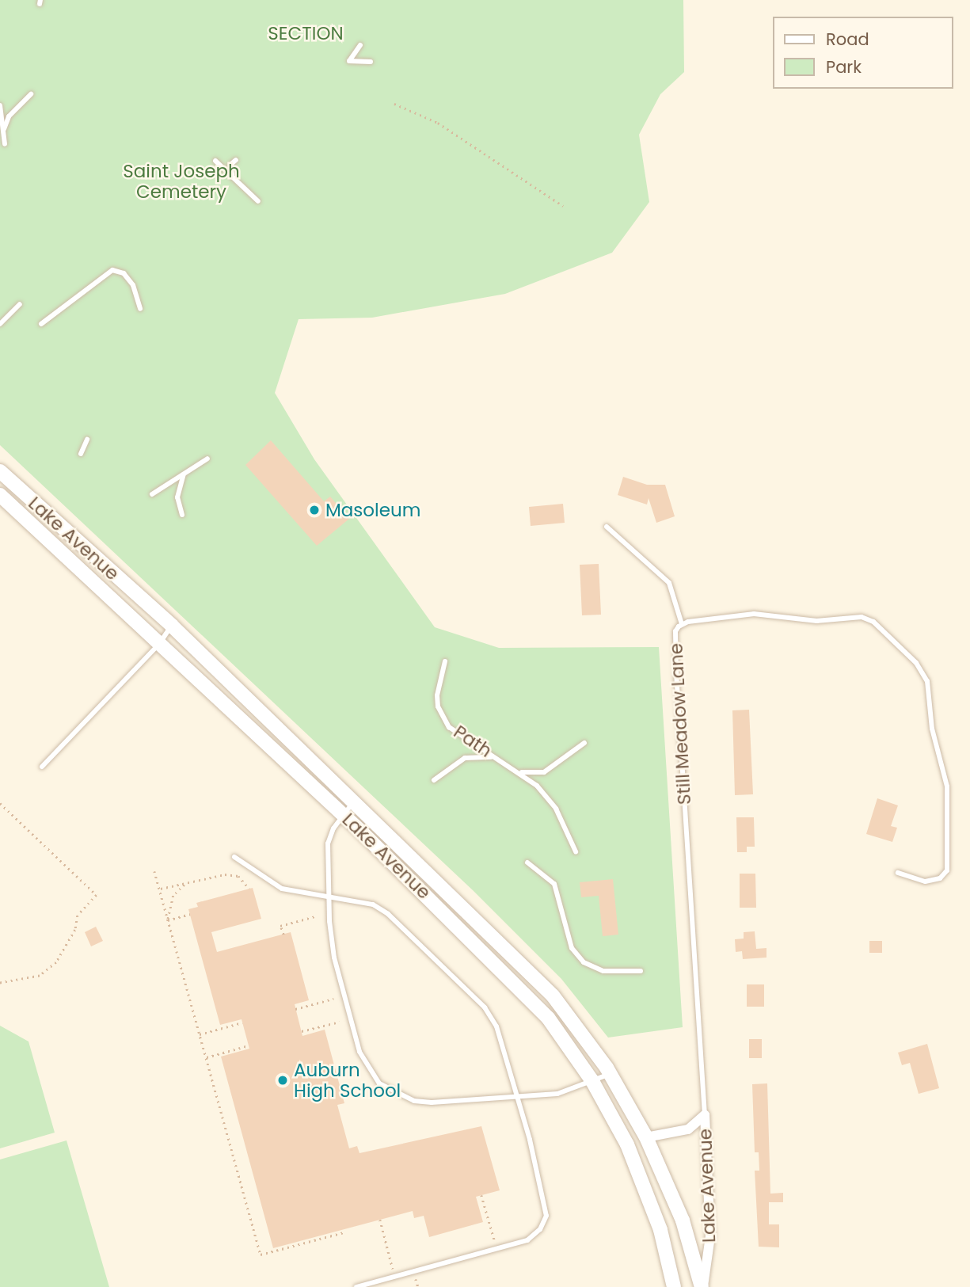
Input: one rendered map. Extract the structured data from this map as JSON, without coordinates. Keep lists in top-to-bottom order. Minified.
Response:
{"streets":{"main road":["Lake Avenue"],"lane":["Still Meadow Lane","Path"]},"crossings":[["Lake Avenue","Still Meadow Lane"]],"parks":["SECTION","Saint Joseph Cemetery"],"places":["Masoleum","Auburn High School"],"legend":["Road","Park"]}
